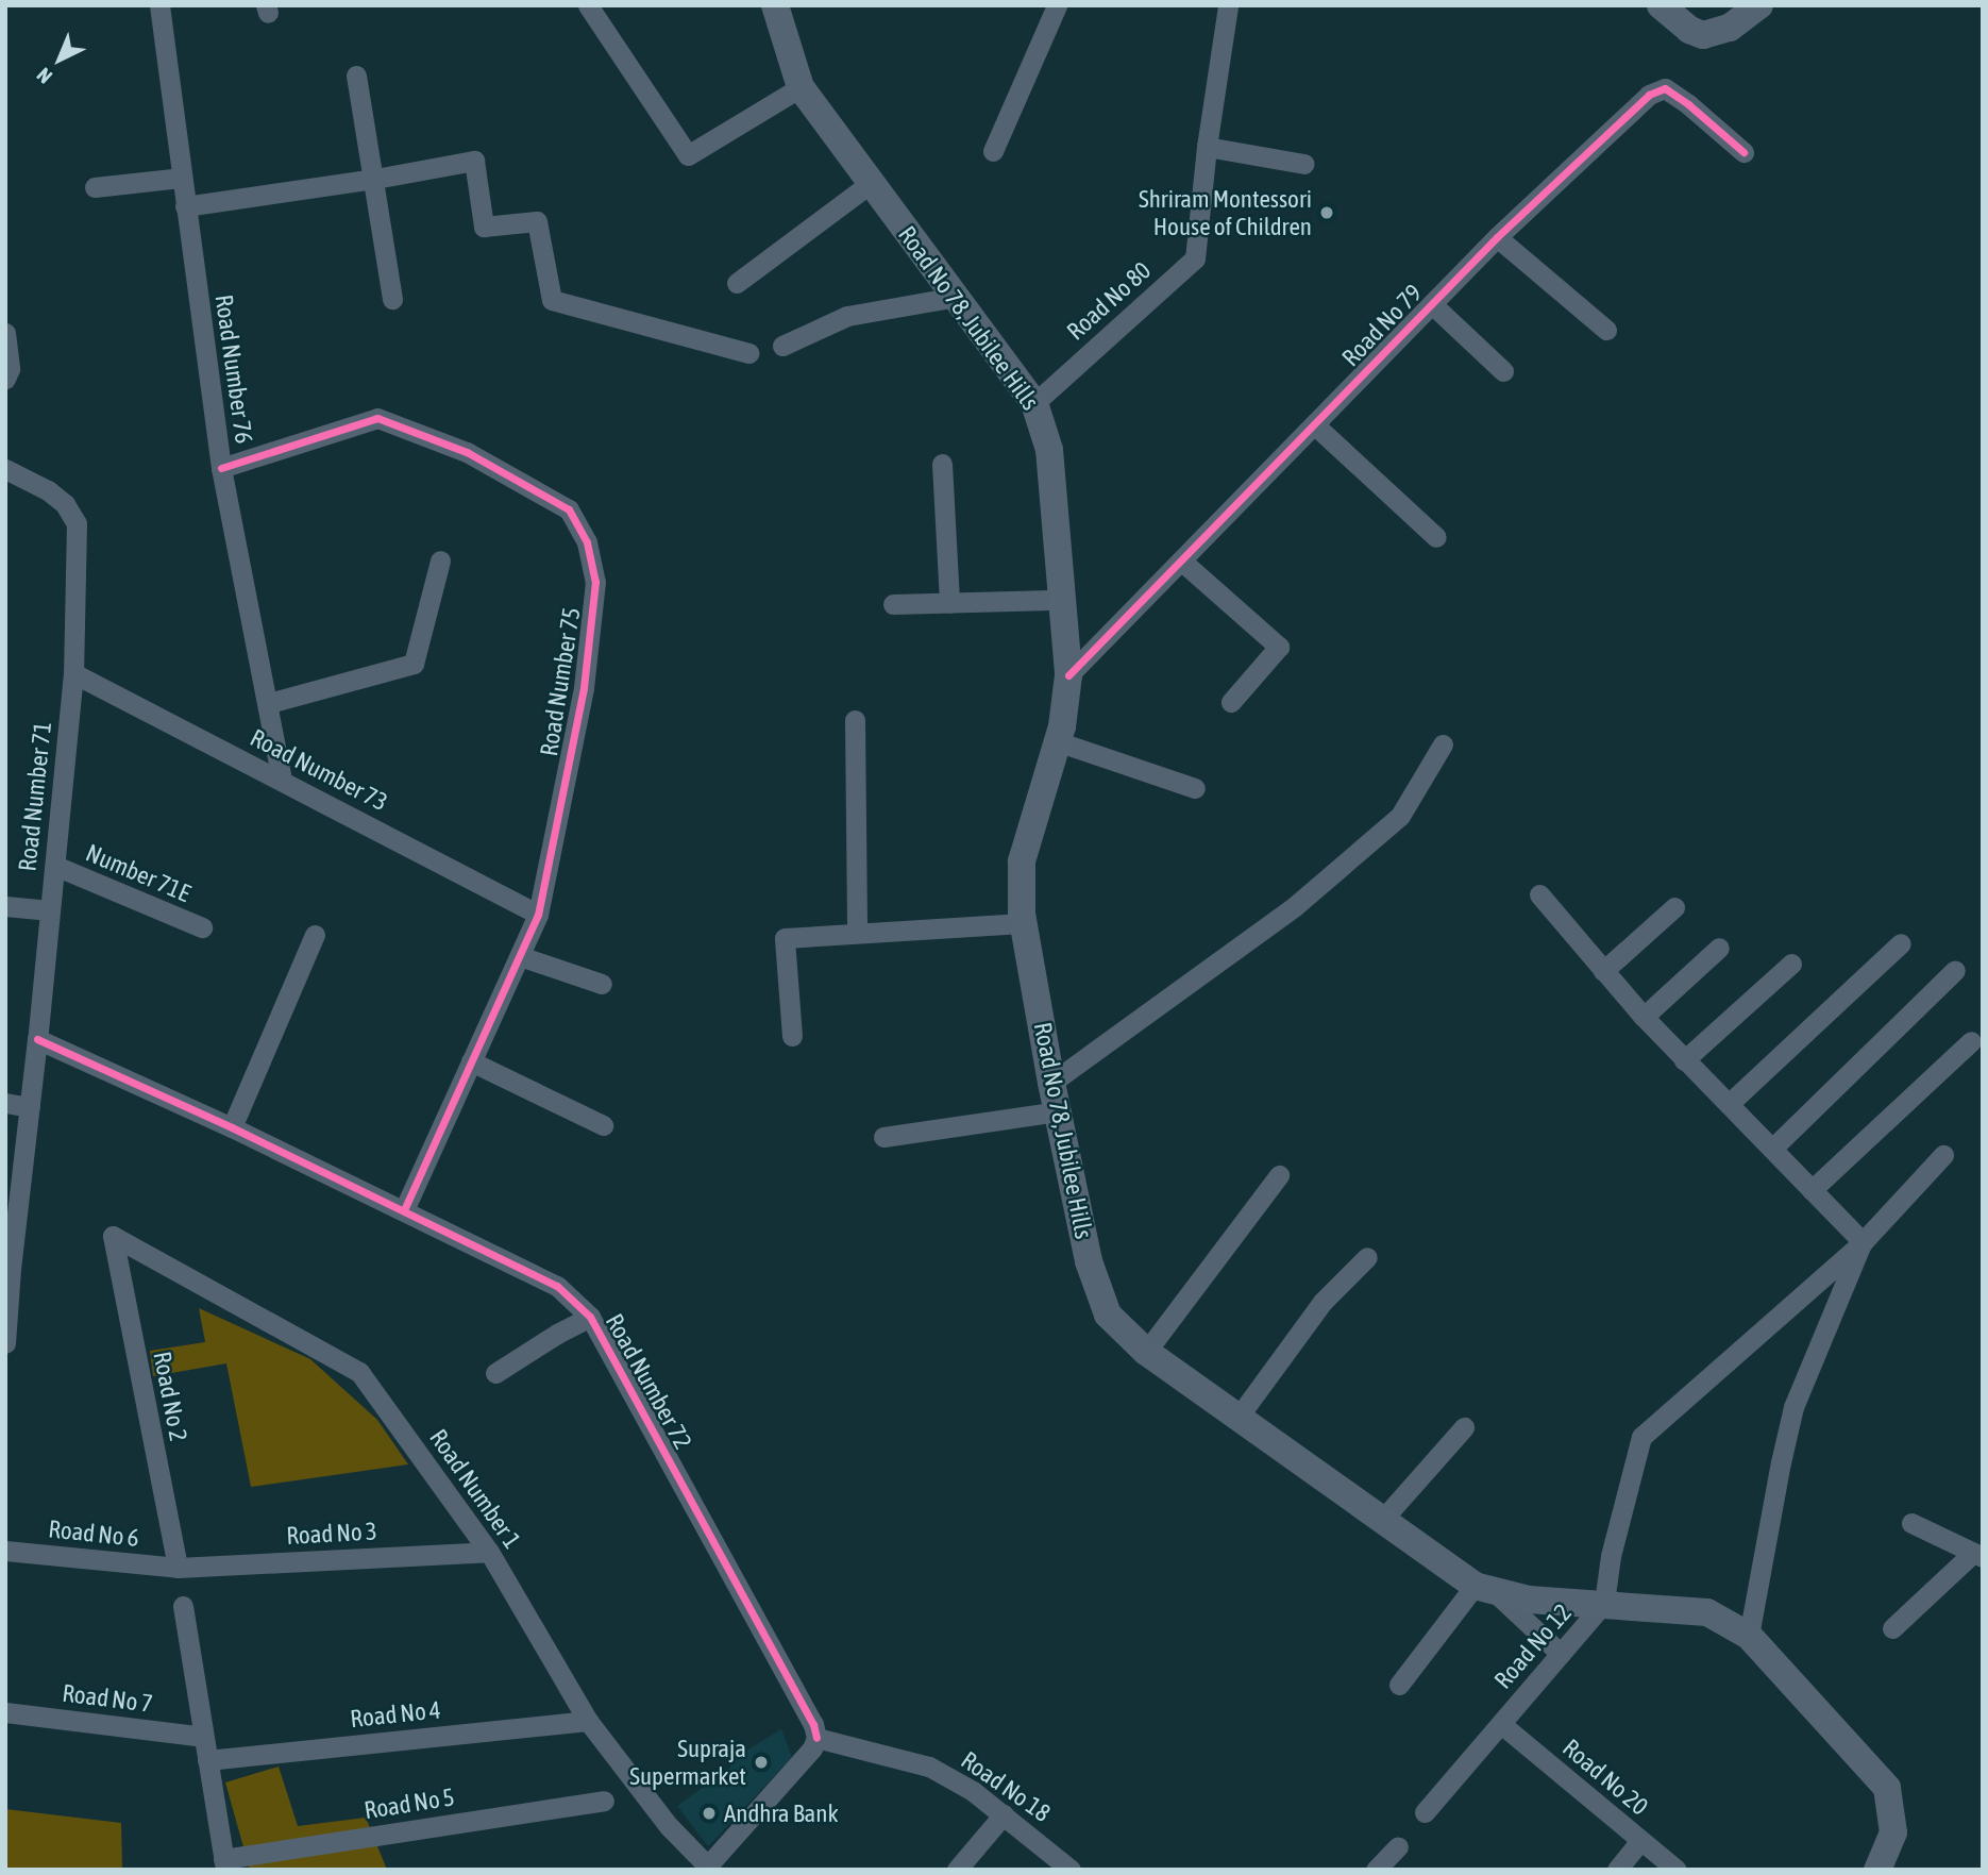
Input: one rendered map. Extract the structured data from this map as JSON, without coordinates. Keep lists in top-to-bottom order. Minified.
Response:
{"streets":{"main road":["Road No 78, Jubilee Hills"],"street":["Road No 80","Road No 79","Road Number 76","Road Number 75","Road Number 73","Road Number 71","Number 71E","Road Number 72","Road No 2","Road Number 1","Road No 6","Road No 3","Road No 12","Road No 7","Road No 4","Road No 20","Road No 18","Road No 5"]},"crossings":[["Road No 80","Road No 78, Jubilee Hills"],["Road No 78, Jubilee Hills","Road No 79"],["Road No 78, Jubilee Hills","Road No 12"],["Road Number 76","Road Number 75"],["Road Number 76","Road Number 73"],["Road Number 75","Road Number 73"],["Road Number 75","Road Number 72"],["Road Number 73","Road Number 71"],["Road Number 71","Number 71E"],["Road Number 71","Road Number 72"],["Road Number 72","Road No 18"],["Road No 2","Road Number 1"],["Road No 2","Road No 6"],["Road No 2","Road No 3"],["Road Number 1","Road No 3"],["Road Number 1","Road No 4"],["Road No 6","Road No 3"],["Road No 12","Road No 20"]],"places":["Shriram Montessori House of Children","Supraja Supermarket","Andhra Bank"],"north":"bottom left"}
